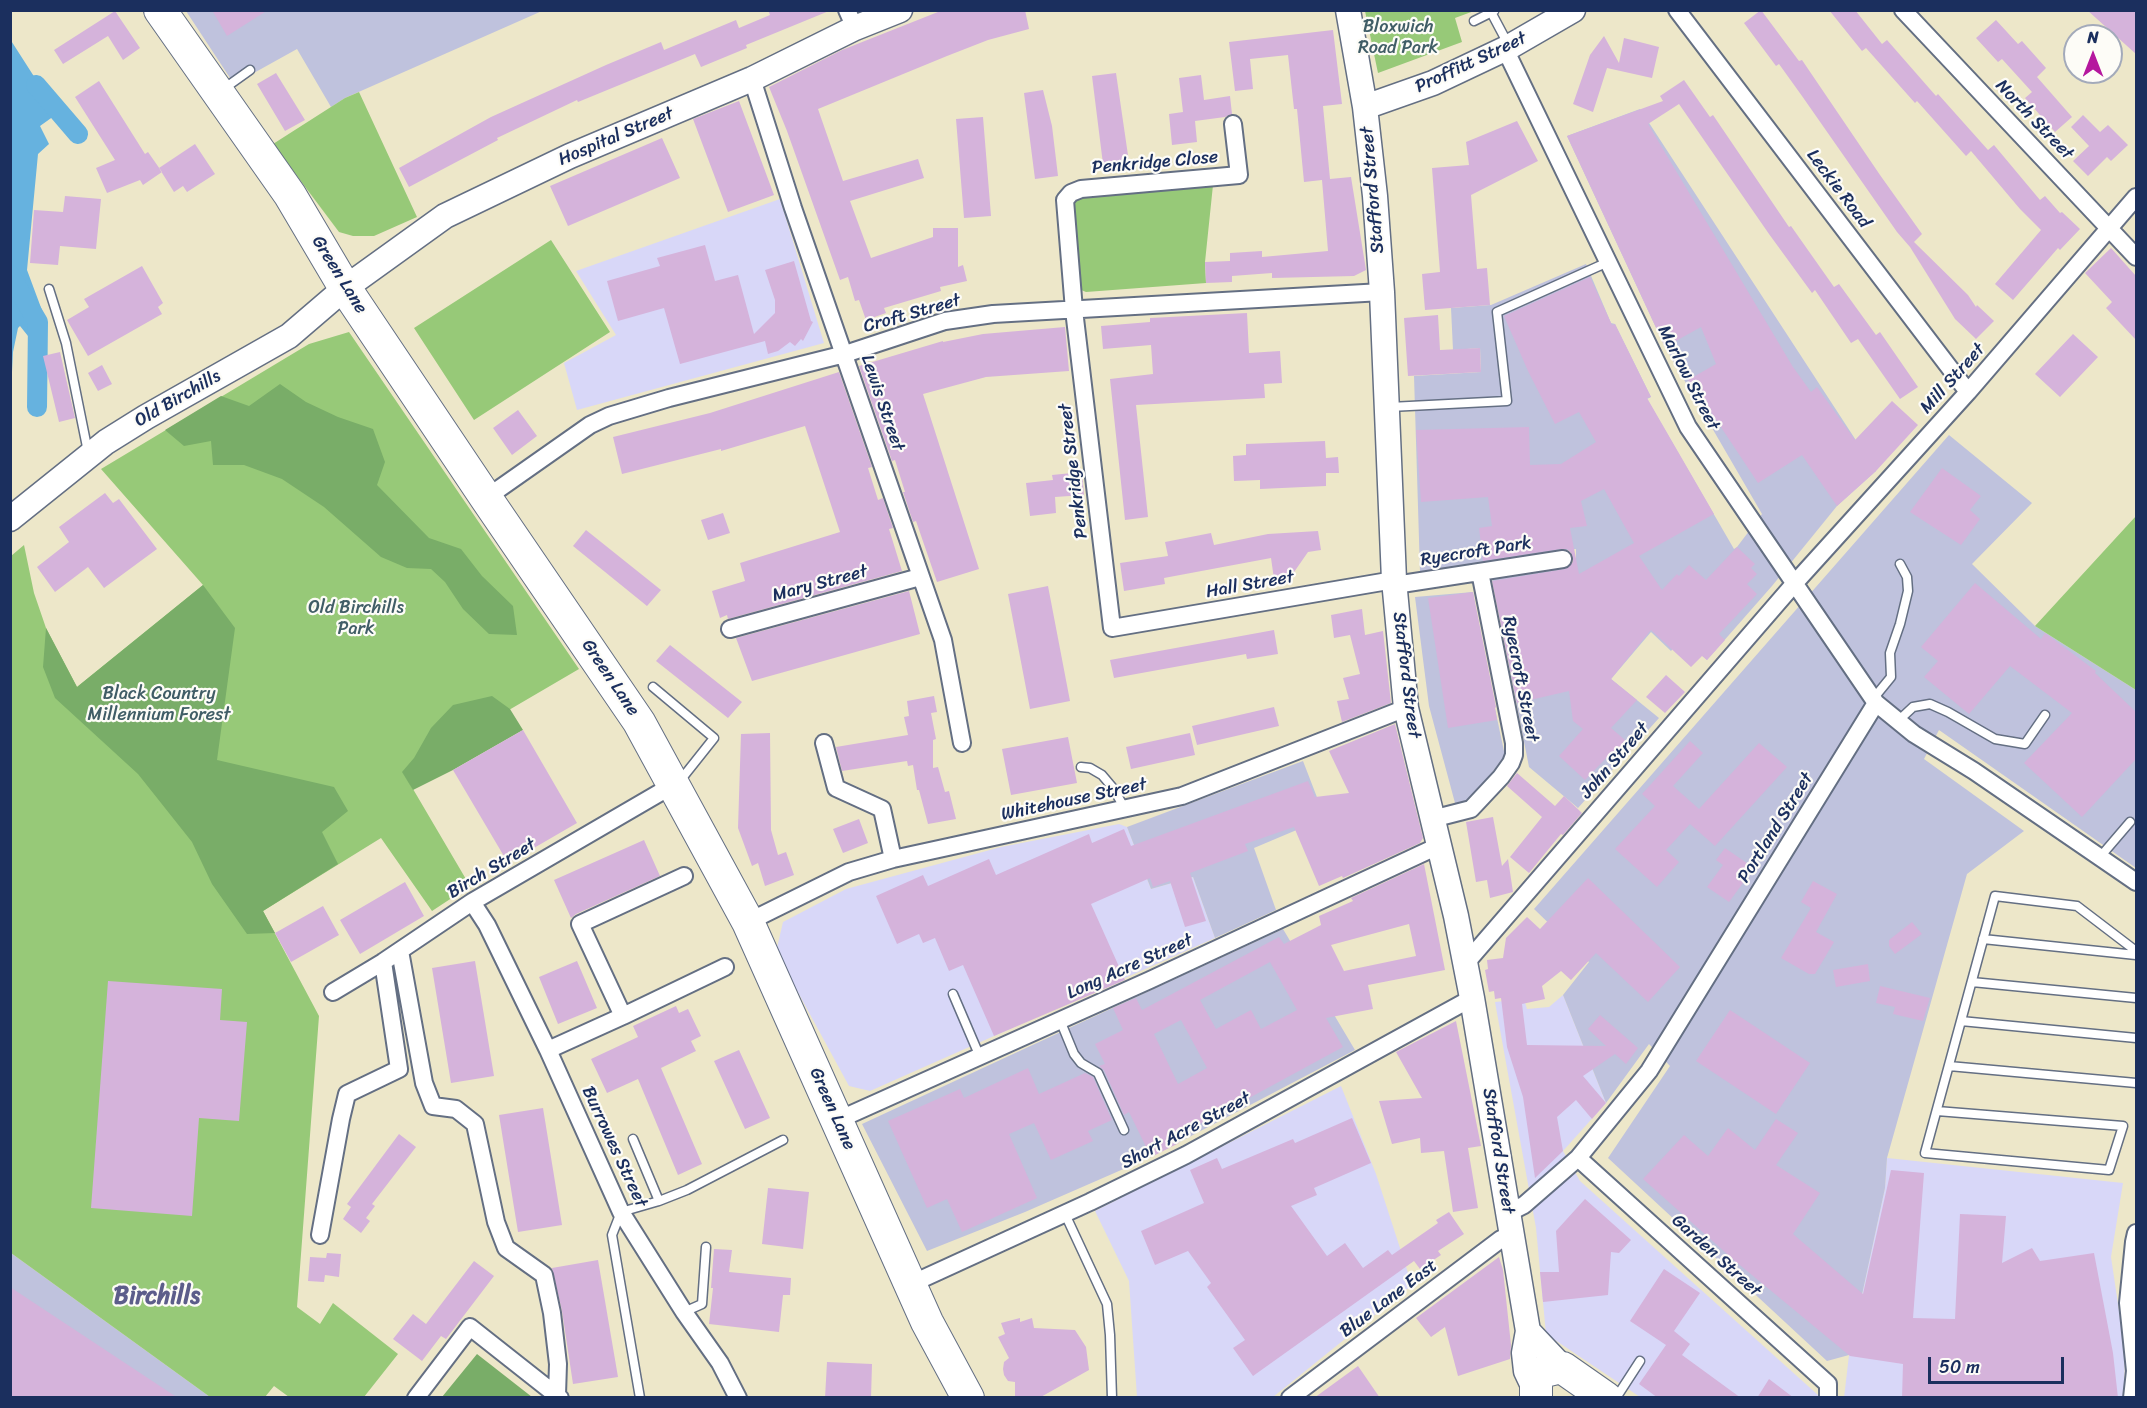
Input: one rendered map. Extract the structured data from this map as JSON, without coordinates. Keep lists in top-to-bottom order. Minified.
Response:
{"streets":{"highway":["Green Lane"],"main road":["Proffitt Street","Hospital Street","Stafford Street","Old Birchills"],"street":["North Street","Penkridge Close","Leckie Road","Croft Street","Marlow Street","Mill Street","Lewis Street","Penkridge Street","Ryecroft Park","Mary Street","Hall Street","Ryecroft Street","John Street","Whitehouse Street","Portland Street","Birch Street","Long Acre Street","Short Acre Street","Burrowes Street","Garden Street","Blue Lane East"]},"crossings":[["Proffitt Street","Stafford Street"],["Proffitt Street","Marlow Street"],["North Street","Mill Street"],["Hospital Street","Green Lane"],["Hospital Street","Old Birchills"],["Hospital Street","Lewis Street"],["Penkridge Close","Croft Street"],["Penkridge Close","Penkridge Street"],["Leckie Road","Mill Street"],["Stafford Street","Croft Street"],["Stafford Street","Ryecroft Park"],["Stafford Street","Hall Street"],["Stafford Street","Ryecroft Street"],["Stafford Street","John Street"],["Stafford Street","Whitehouse Street"],["Stafford Street","Portland Street"],["Stafford Street","Long Acre Street"],["Stafford Street","Short Acre Street"],["Stafford Street","Blue Lane East"],["Green Lane","Croft Street"],["Green Lane","Old Birchills"],["Green Lane","Whitehouse Street"],["Green Lane","Birch Street"],["Green Lane","Long Acre Street"],["Green Lane","Short Acre Street"],["Croft Street","Lewis Street"],["Croft Street","Penkridge Street"],["Marlow Street","Mill Street"],["Marlow Street","John Street"],["Marlow Street","Portland Street"],["Mill Street","John Street"],["Lewis Street","Mary Street"],["Penkridge Street","Hall Street"],["Ryecroft Park","Hall Street"],["Ryecroft Park","Ryecroft Street"],["Portland Street","Garden Street"],["Portland Street","Blue Lane East"],["Birch Street","Burrowes Street"]],"districts":["Birchills"],"parks":["Bloxwich Road Park","Old Birchills Park","Black Country Millennium Forest"],"scale_bar":"50 m","north":"top"}
